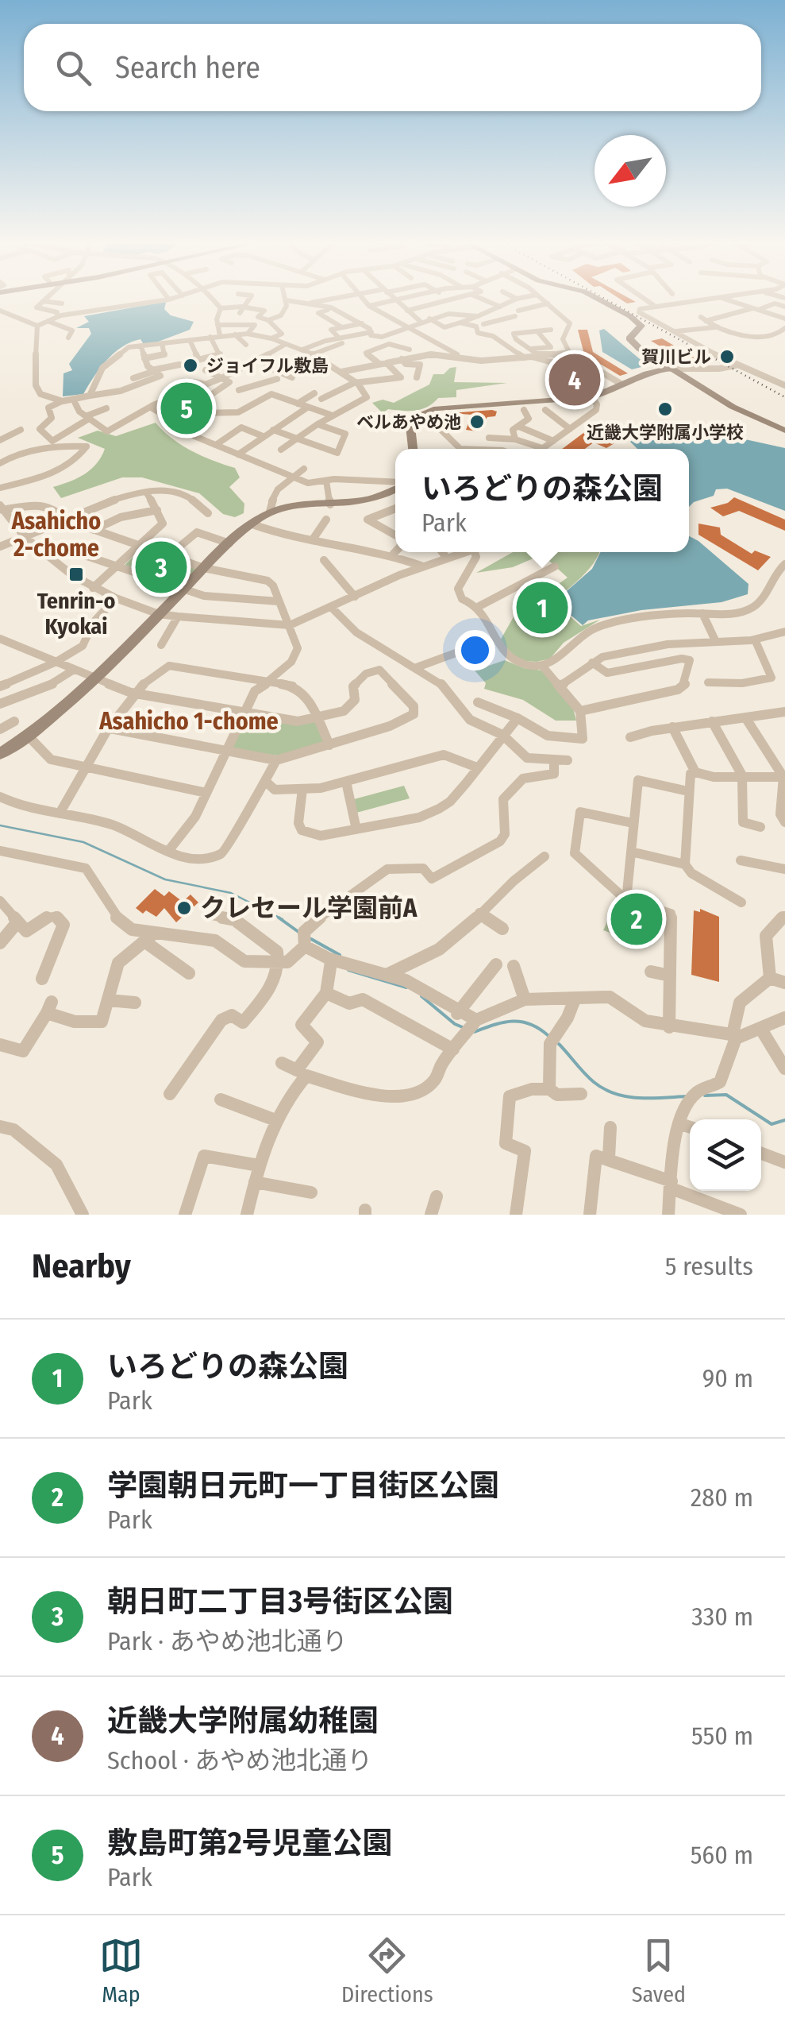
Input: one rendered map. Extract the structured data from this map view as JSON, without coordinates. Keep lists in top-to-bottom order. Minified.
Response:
{"districts":["Asahicho 2-chome","Asahicho 1-chome"],"places":{"other":["賀川ビル","ジョイフル敷島","近畿大学附属小学校","ベルあやめ池","クレセール学園前A"],"transit":["Tenrin-o Kyokai"]},"north":"bottom left","page":{"search":"Search here","pins":["4","5","3","1","2"],"popup":["いろどりの森公園","Park"],"heading":["Nearby","5 results"],"list":[{"mark":"1","name":"いろどりの森公園","note":"Park","value":"90 m"},{"mark":"2","name":"学園朝日元町一丁目街区公園","note":"Park","value":"280 m"},{"mark":"3","name":"朝日町二丁目3号街区公園","note":"Park · あやめ池北通り","value":"330 m"},{"mark":"4","name":"近畿大学附属幼稚園","note":"School · あやめ池北通り","value":"550 m"},{"mark":"5","name":"敷島町第2号児童公園","note":"Park","value":"560 m"}],"nav":["Map","Directions","Saved"]}}
